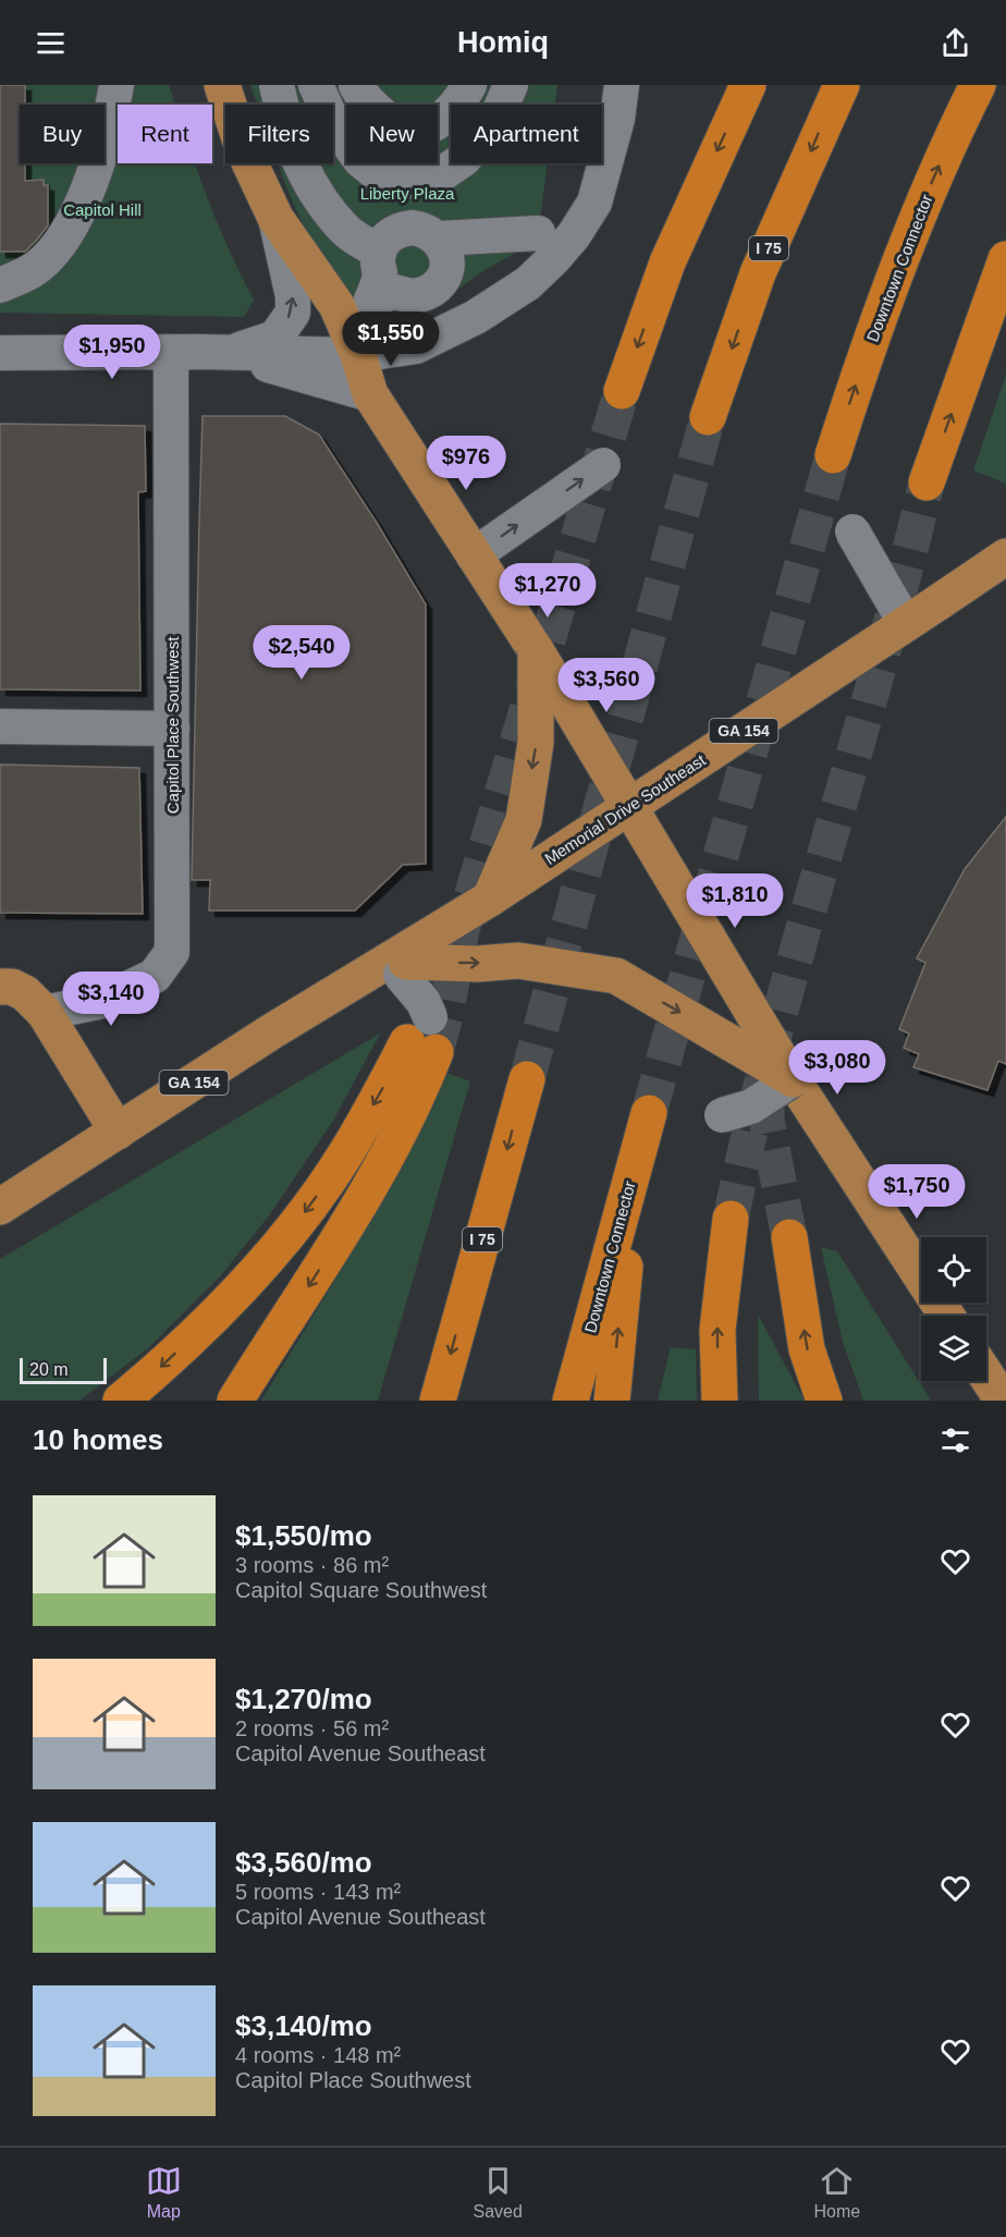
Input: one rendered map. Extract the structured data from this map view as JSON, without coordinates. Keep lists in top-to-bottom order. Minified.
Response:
{"streets":{"highway":["I 75","Downtown Connector"],"main road":["GA 154","Memorial Drive Southeast"],"street":["Capitol Place Southwest"]},"parks":["Liberty Plaza","Capitol Hill"],"scale_bar":"20 m","page":{"header":"Homiq","chip":["Buy","Rent","Filters","New","Apartment"],"price":["$1,550","$1,950","$976","$1,270","$2,540","$3,560","$1,810","$3,140","$3,080","$1,750"],"scale":"20 m","heading":"10 homes","list":[{"name":"$1,550/mo","note":"3 rooms · 86 m² · Capitol Square Southwest"},{"name":"$1,270/mo","note":"2 rooms · 56 m² · Capitol Avenue Southeast"},{"name":"$3,560/mo","note":"5 rooms · 143 m² · Capitol Avenue Southeast"},{"name":"$3,140/mo","note":"4 rooms · 148 m² · Capitol Place Southwest"}],"tabs":["Map","Saved","Home"]}}
